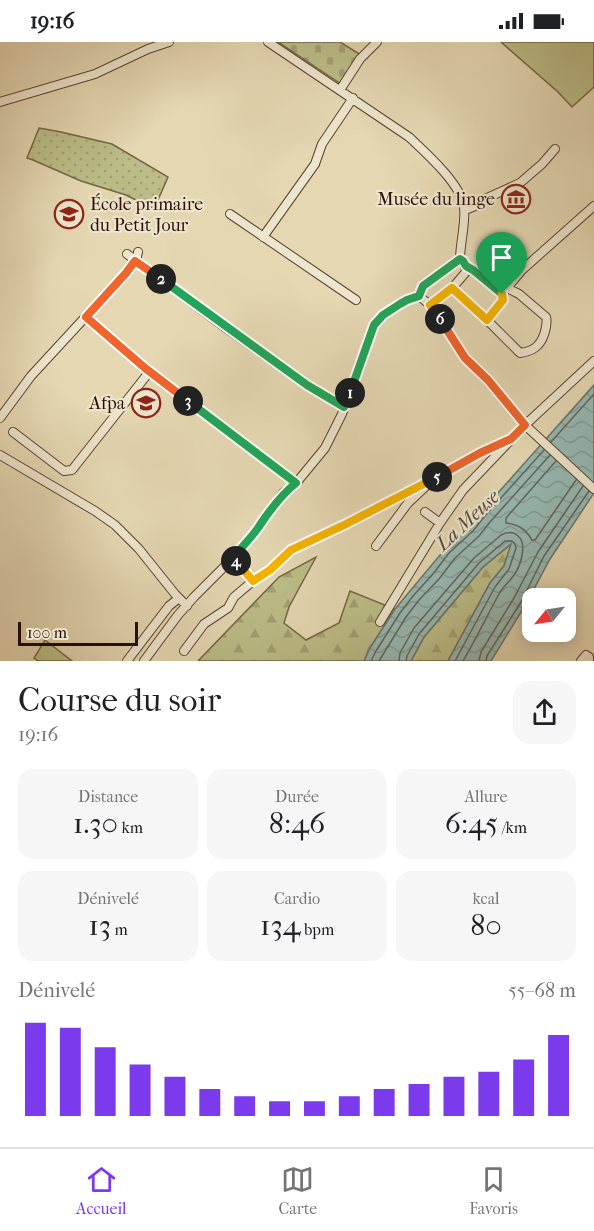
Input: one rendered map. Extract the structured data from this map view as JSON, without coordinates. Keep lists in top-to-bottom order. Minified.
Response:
{"water":["La Meuse"],"places":{"museum":["Musée du linge"],"school or university":["École primaire du Petit Jour","Afpa"]},"scale_bar":"100 m","north":"bottom left","page":{"status":"19:16","pins":["2","6","1","3","5","4"],"scale":"100 m","heading":["Course du soir","19:16"],"stats":[["Distance","1.30 km"],["Durée","8:46"],["Allure","6:45 /km"],["Dénivelé","13 m"],["Cardio","134 bpm"],["kcal","80"]],"chart":["Dénivelé","55–68 m"],"tabs":["Accueil","Carte","Favoris"]}}
